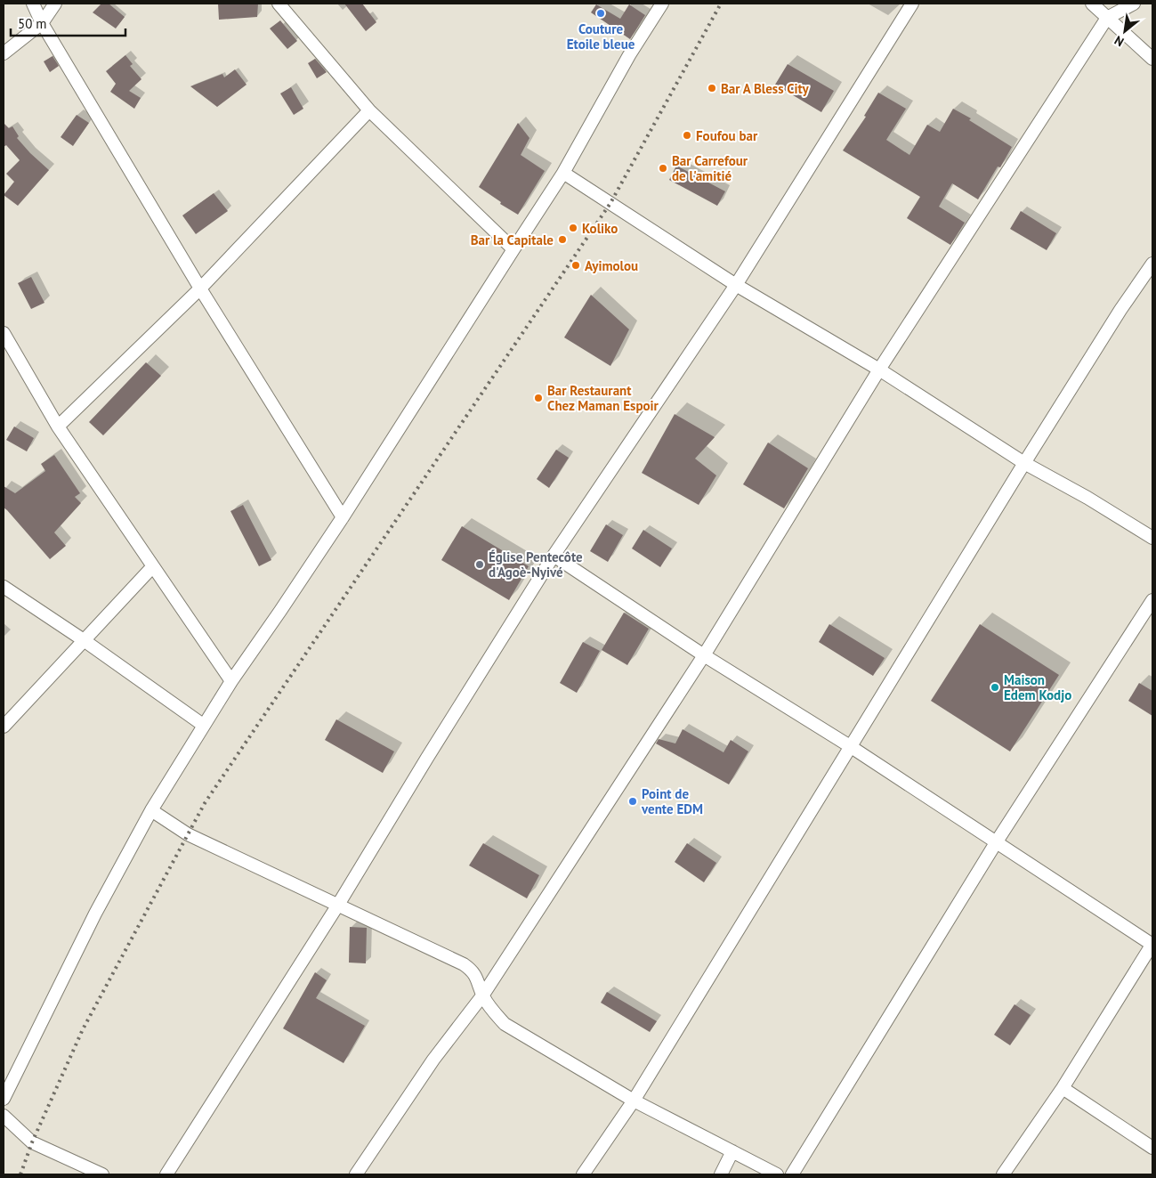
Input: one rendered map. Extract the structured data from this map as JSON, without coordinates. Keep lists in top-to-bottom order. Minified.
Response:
{"places":["Couture Etoile bleue","Bar A Bless City","Foufou bar","Bar Carrefour de l'amitié","Koliko","Bar la Capitale","Ayimolou","Bar Restaurant Chez Maman Espoir","Église Pentecôte d'Agoè-Nyivé","Maison Edem Kodjo","Point de vente EDM"],"scale_bar":"50 m","north":"bottom left"}
